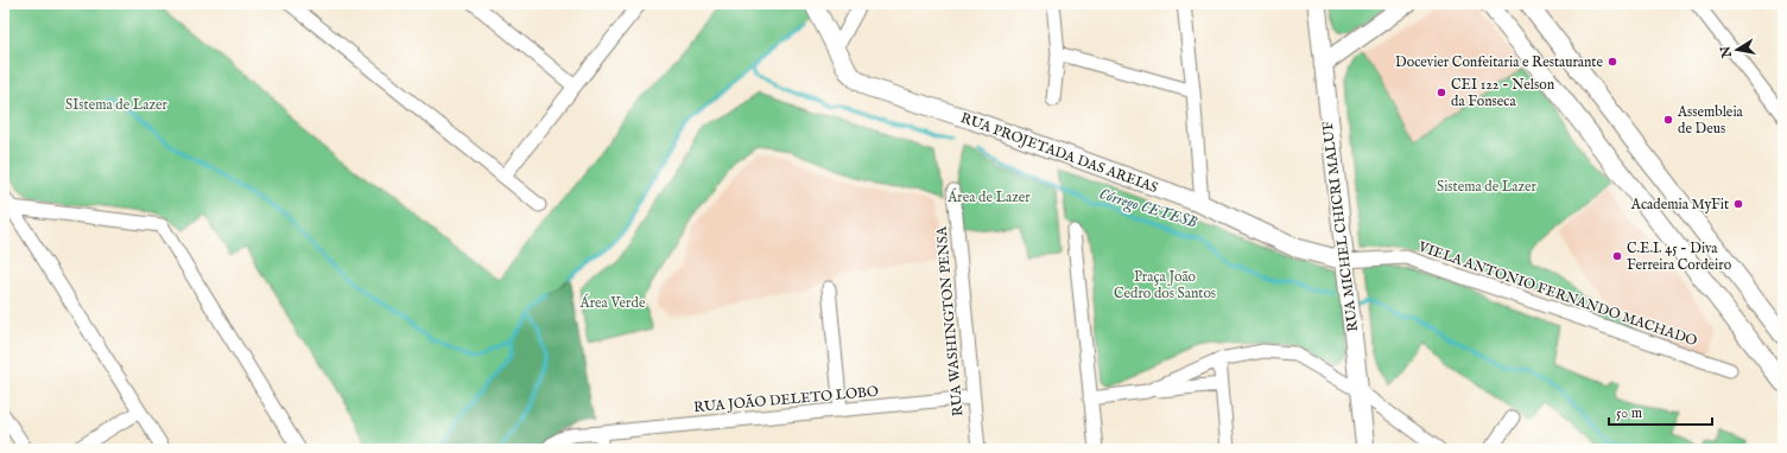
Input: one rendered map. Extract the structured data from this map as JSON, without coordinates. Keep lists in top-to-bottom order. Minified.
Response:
{"streets":{"street":["RUA PROJETADA DAS AREIAS","RUA MICHEL CHICRI MALUF","VIELA ANTONIO FERNANDO MACHADO","RUA WASHINGTON PENSA","RUA JOÃO DELETO LOBO"]},"crossings":[["RUA PROJETADA DAS AREIAS","RUA MICHEL CHICRI MALUF"],["RUA PROJETADA DAS AREIAS","VIELA ANTONIO FERNANDO MACHADO"],["RUA MICHEL CHICRI MALUF","VIELA ANTONIO FERNANDO MACHADO"],["RUA WASHINGTON PENSA","RUA JOÃO DELETO LOBO"]],"water":["Córrego CETESB"],"parks":["SIstema de Lazer","Sistema de Lazer","Área de Lazer","Praça João Cedro dos Santos","Área Verde"],"places":["Docevier Confeitaria e Restaurante","CEI 122 - Nelson da Fonseca","Assembleia de Deus","Academia MyFit","C.E.I. 45 - Diva Ferreira Cordeiro"],"scale_bar":"50 m","north":"left"}
